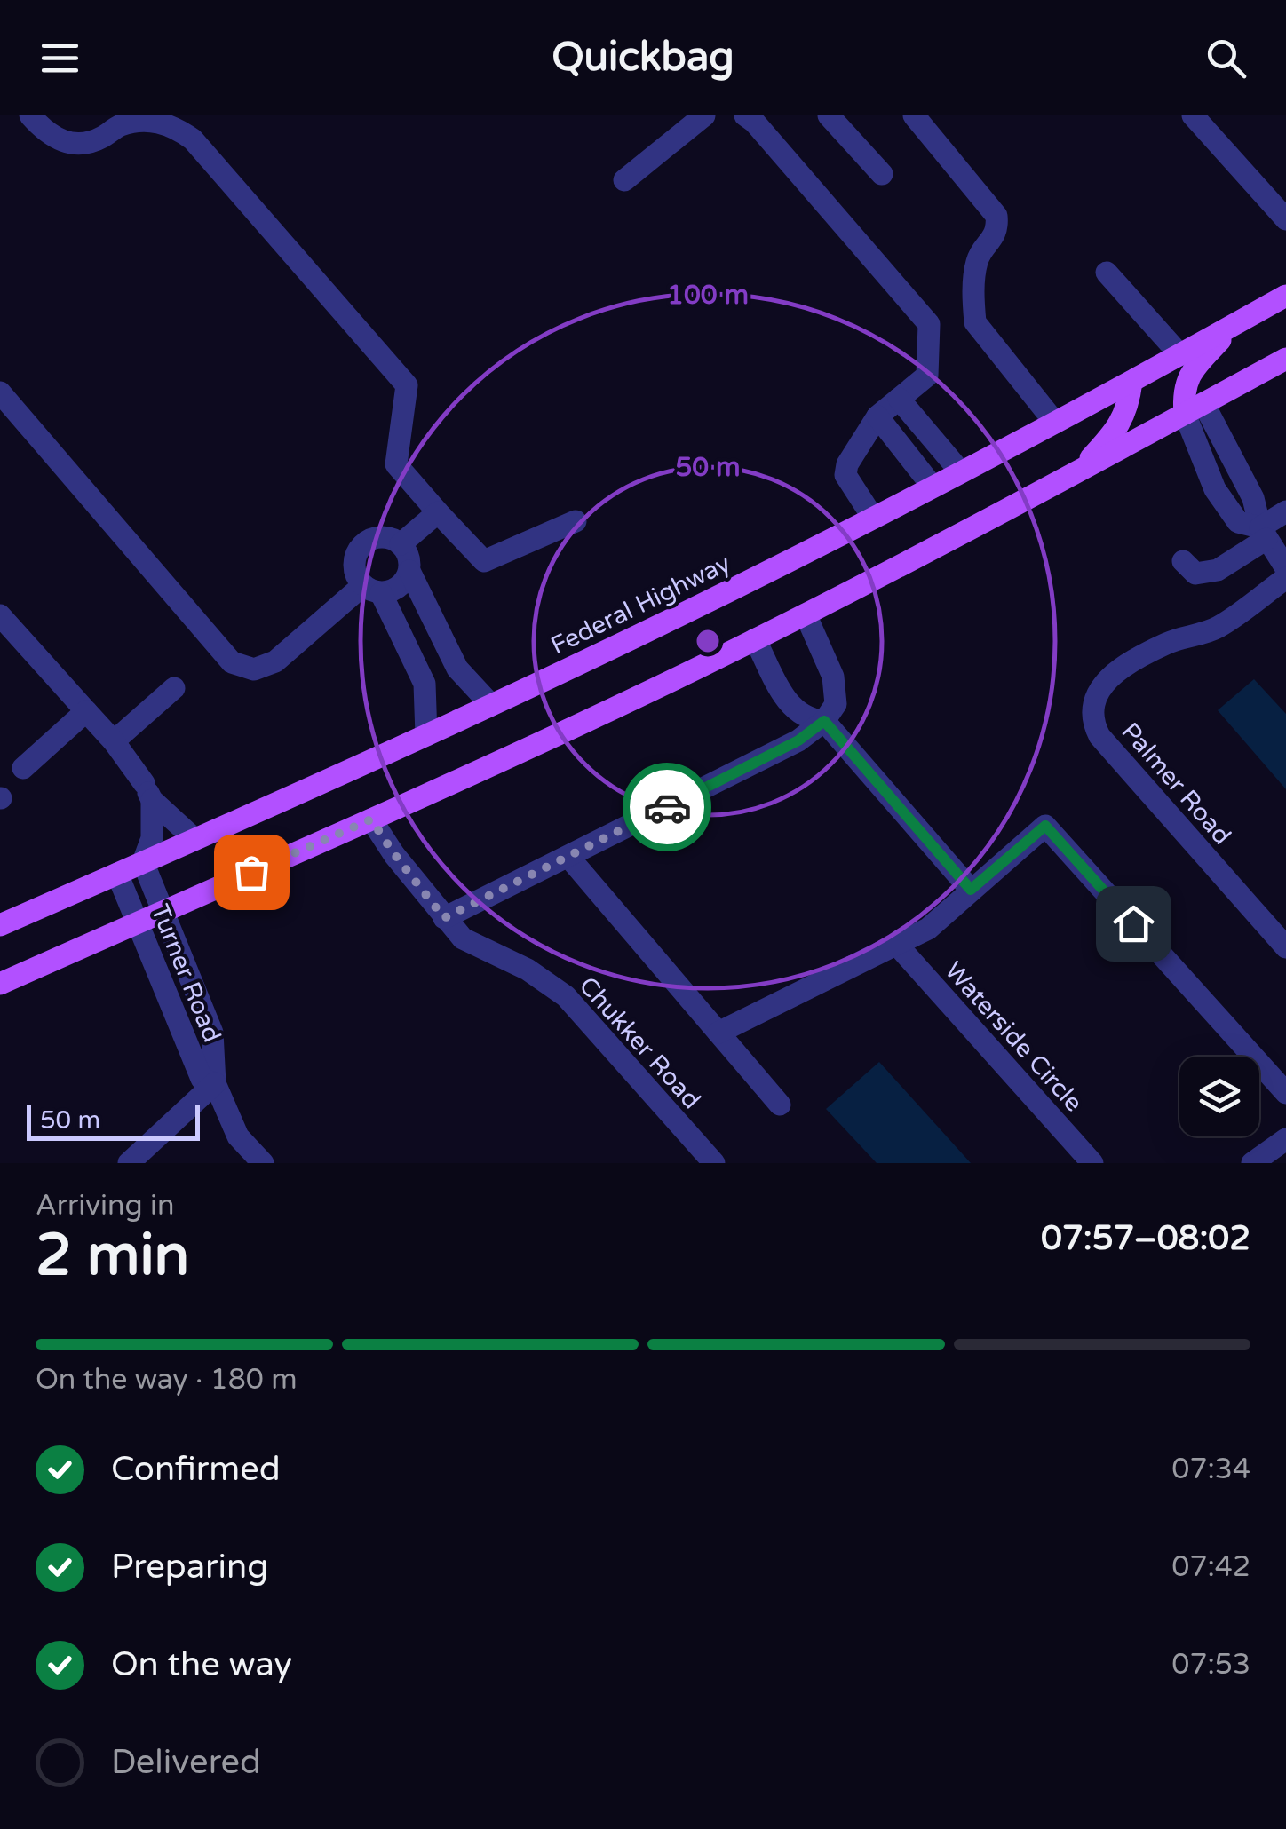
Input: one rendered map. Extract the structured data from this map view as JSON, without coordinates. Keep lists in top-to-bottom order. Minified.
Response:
{"streets":{"main road":["Federal Highway"],"street":["Palmer Road","Turner Road","Waterside Circle","Chukker Road"]},"crossings":[["Federal Highway","Turner Road"]],"scale_bar":"50 m","page":{"header":"Quickbag","scale":"50 m","heading":["2 min","Arriving in","07:57–08:02"],"bar":"On the way · 180 m","list":[["Confirmed","07:34"],["Preparing","07:42"],["On the way","07:53"],"Delivered"]},"rings":["100 m","50 m"]}
